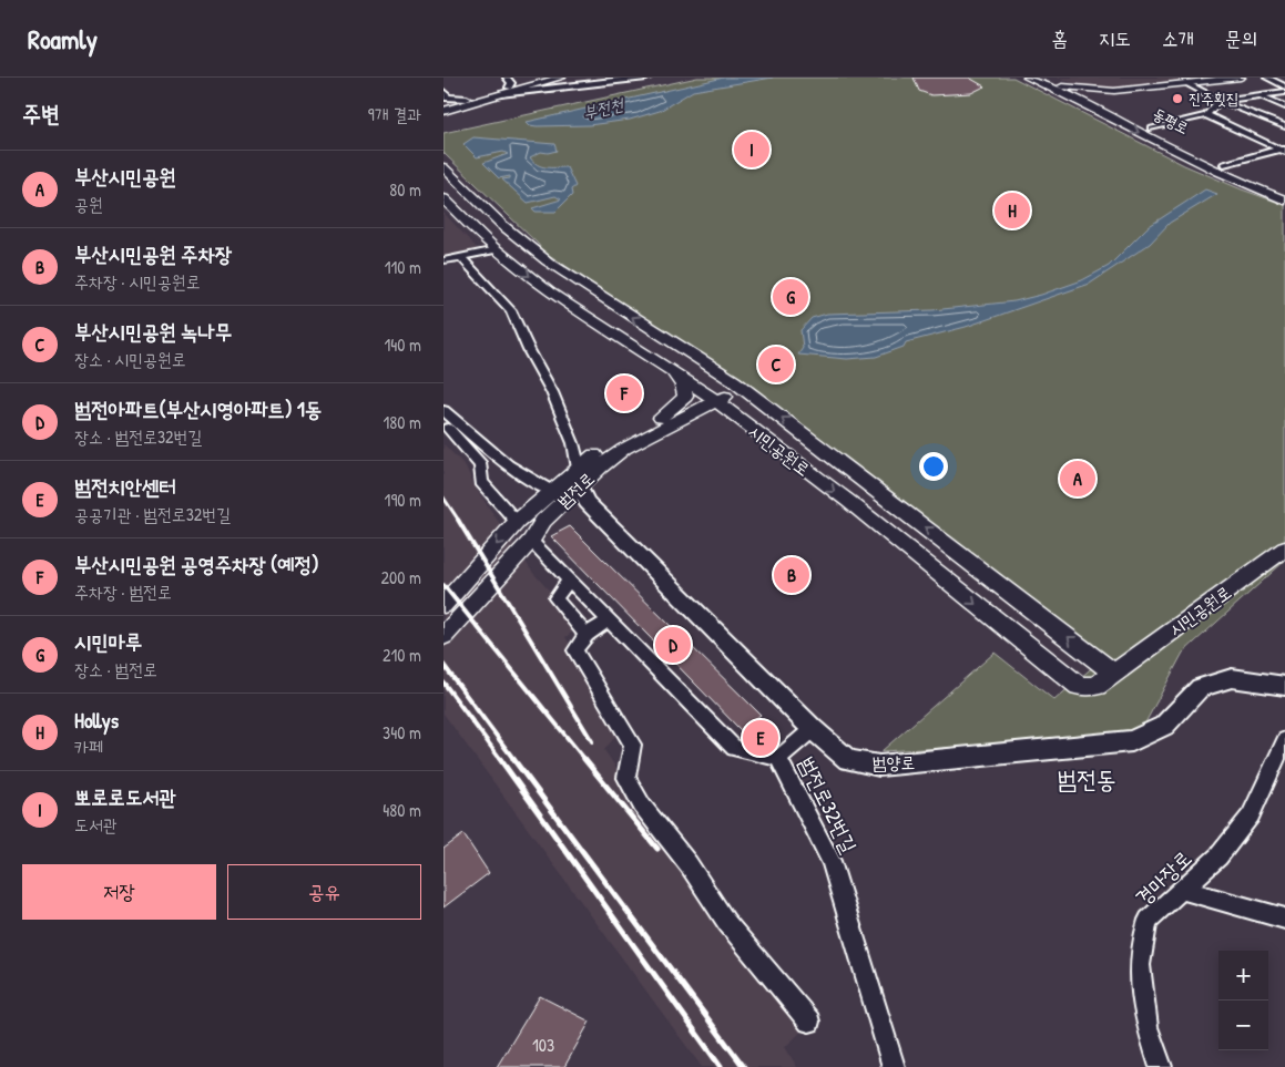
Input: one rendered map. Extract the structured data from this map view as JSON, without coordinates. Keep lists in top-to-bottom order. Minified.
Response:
{"streets":{"main road":["동평로","시민공원로","범전로"],"street":["범양로","범전로32번길","경마장로"]},"crossings":[["시민공원로","범전로"],["범전로","범양로"],["범전로","범전로32번길"]],"districts":["범전동"],"water":["부전천"],"places":["진주횟집"],"house_numbers":["103"],"page":{"header":"Roamly","nav":["홈","지도","소개","문의"],"heading":["주변","9개 결과"],"pins":["I","H","G","C","F","A","B","D","E"],"list":[{"mark":"A","name":"부산시민공원","note":"공원","value":"80 m"},{"mark":"B","name":"부산시민공원 주차장","note":"주차장 · 시민공원로","value":"110 m"},{"mark":"C","name":"부산시민공원 녹나무","note":"장소 · 시민공원로","value":"140 m"},{"mark":"D","name":"범전아파트(부산시영아파트) 1동","note":"장소 · 범전로32번길","value":"180 m"},{"mark":"E","name":"범전치안센터","note":"공공기관 · 범전로32번길","value":"190 m"},{"mark":"F","name":"부산시민공원 공영주차장 (예정)","note":"주차장 · 범전로","value":"200 m"},{"mark":"G","name":"시민마루","note":"장소 · 범전로","value":"210 m"},{"mark":"H","name":"Hollys","note":"카페","value":"340 m"},{"mark":"I","name":"뽀로로도서관","note":"도서관","value":"480 m"}],"buttons":["저장","공유"],"map_buttons":["+","−"]}}
